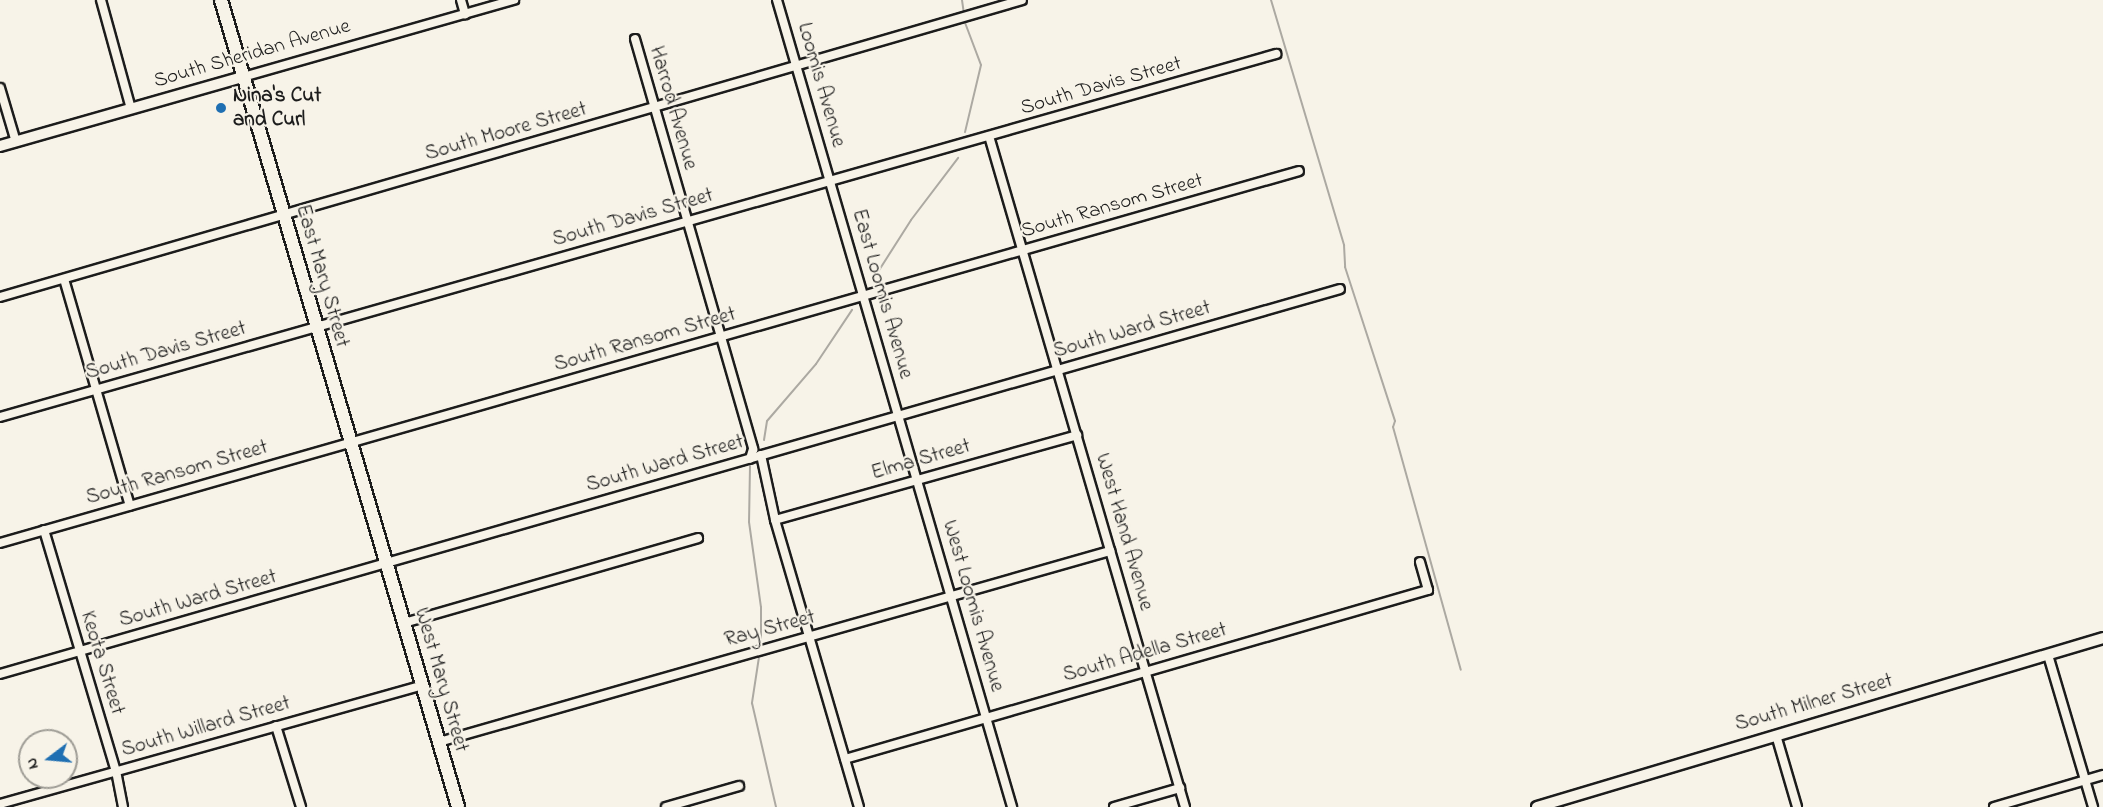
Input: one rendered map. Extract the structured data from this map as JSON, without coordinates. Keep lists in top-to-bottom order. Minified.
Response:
{"streets":{"main road":["East Mary Street","West Mary Street"],"street":["South Sheridan Avenue","Loomis Avenue","South Davis Street","Harrod Avenue","South Moore Street","South Ransom Street","East Loomis Avenue","South Ward Street","Elma Street","West Hand Avenue","West Loomis Avenue","Ray Street","South Adella Street","Keota Street","South Milner Street","South Willard Street"]},"crossings":[["South Sheridan Avenue","East Mary Street"],["Loomis Avenue","South Davis Street"],["Loomis Avenue","South Moore Street"],["Loomis Avenue","East Loomis Avenue"],["South Davis Street","Harrod Avenue"],["South Davis Street","East Mary Street"],["South Davis Street","East Loomis Avenue"],["South Davis Street","West Hand Avenue"],["Harrod Avenue","South Moore Street"],["Harrod Avenue","South Ransom Street"],["Harrod Avenue","South Ward Street"],["South Moore Street","East Mary Street"],["South Ransom Street","East Mary Street"],["South Ransom Street","East Loomis Avenue"],["South Ransom Street","West Hand Avenue"],["South Ransom Street","Keota Street"],["East Mary Street","South Ward Street"],["East Mary Street","West Mary Street"],["East Loomis Avenue","South Ward Street"],["East Loomis Avenue","West Loomis Avenue"],["South Ward Street","West Hand Avenue"],["South Ward Street","West Loomis Avenue"],["South Ward Street","Keota Street"],["South Ward Street","West Mary Street"],["Elma Street","West Hand Avenue"],["Elma Street","West Loomis Avenue"],["West Hand Avenue","Ray Street"],["West Hand Avenue","South Adella Street"],["West Loomis Avenue","Ray Street"],["West Loomis Avenue","South Adella Street"],["Ray Street","West Mary Street"],["Keota Street","South Willard Street"],["West Mary Street","South Willard Street"]],"places":["Nina's Cut and Curl"],"north":"left"}
